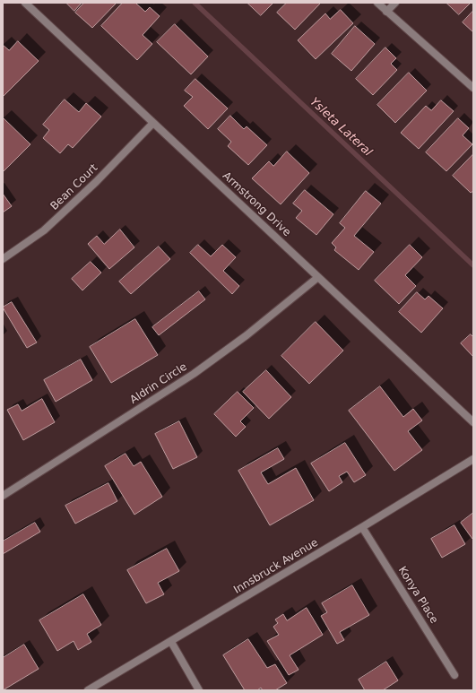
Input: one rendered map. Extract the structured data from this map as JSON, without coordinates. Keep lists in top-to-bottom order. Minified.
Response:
{"streets":{"street":["Bean Court","Armstrong Drive","Aldrin Circle","Innsbruck Avenue","Konya Place"]},"crossings":[["Bean Court","Armstrong Drive"],["Armstrong Drive","Aldrin Circle"],["Innsbruck Avenue","Konya Place"]],"water":["Ysleta Lateral"]}
